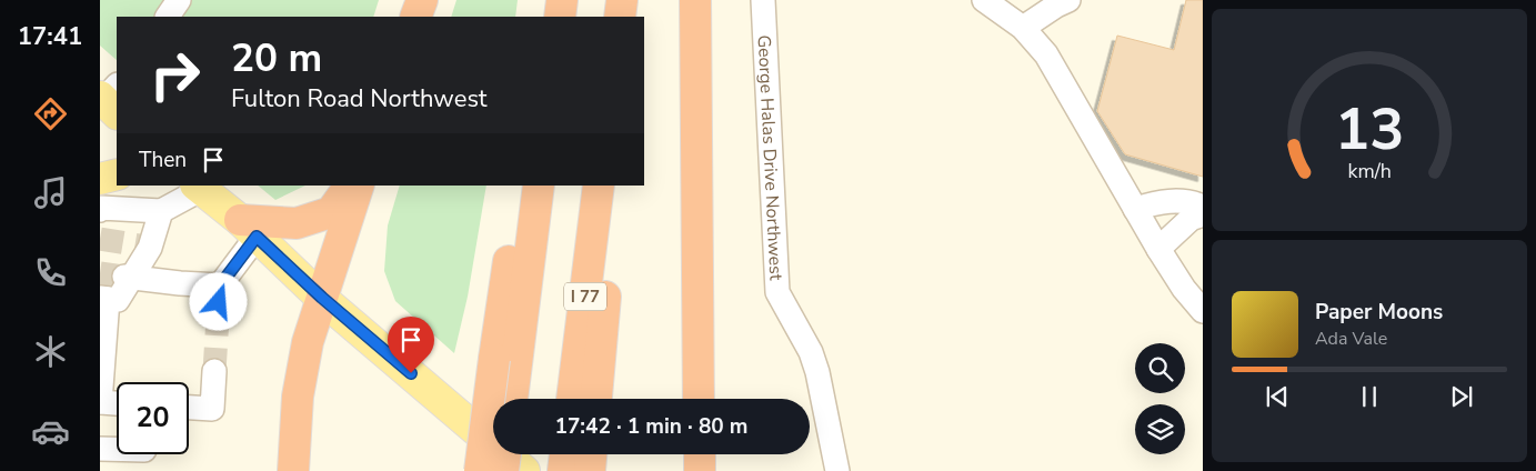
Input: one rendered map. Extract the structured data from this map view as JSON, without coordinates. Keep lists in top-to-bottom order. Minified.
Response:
{"streets":{"highway":["I 77"],"street":["George Halas Drive Northwest"]},"page":{"tabs":"17:41","turn":["20 m","Fulton Road Northwest"],"then":"Then","song":["Paper Moons","Ada Vale"],"limit":"20","trip":"17:42 · 1 min · 80 m","gauge":["13","km/h"]}}
